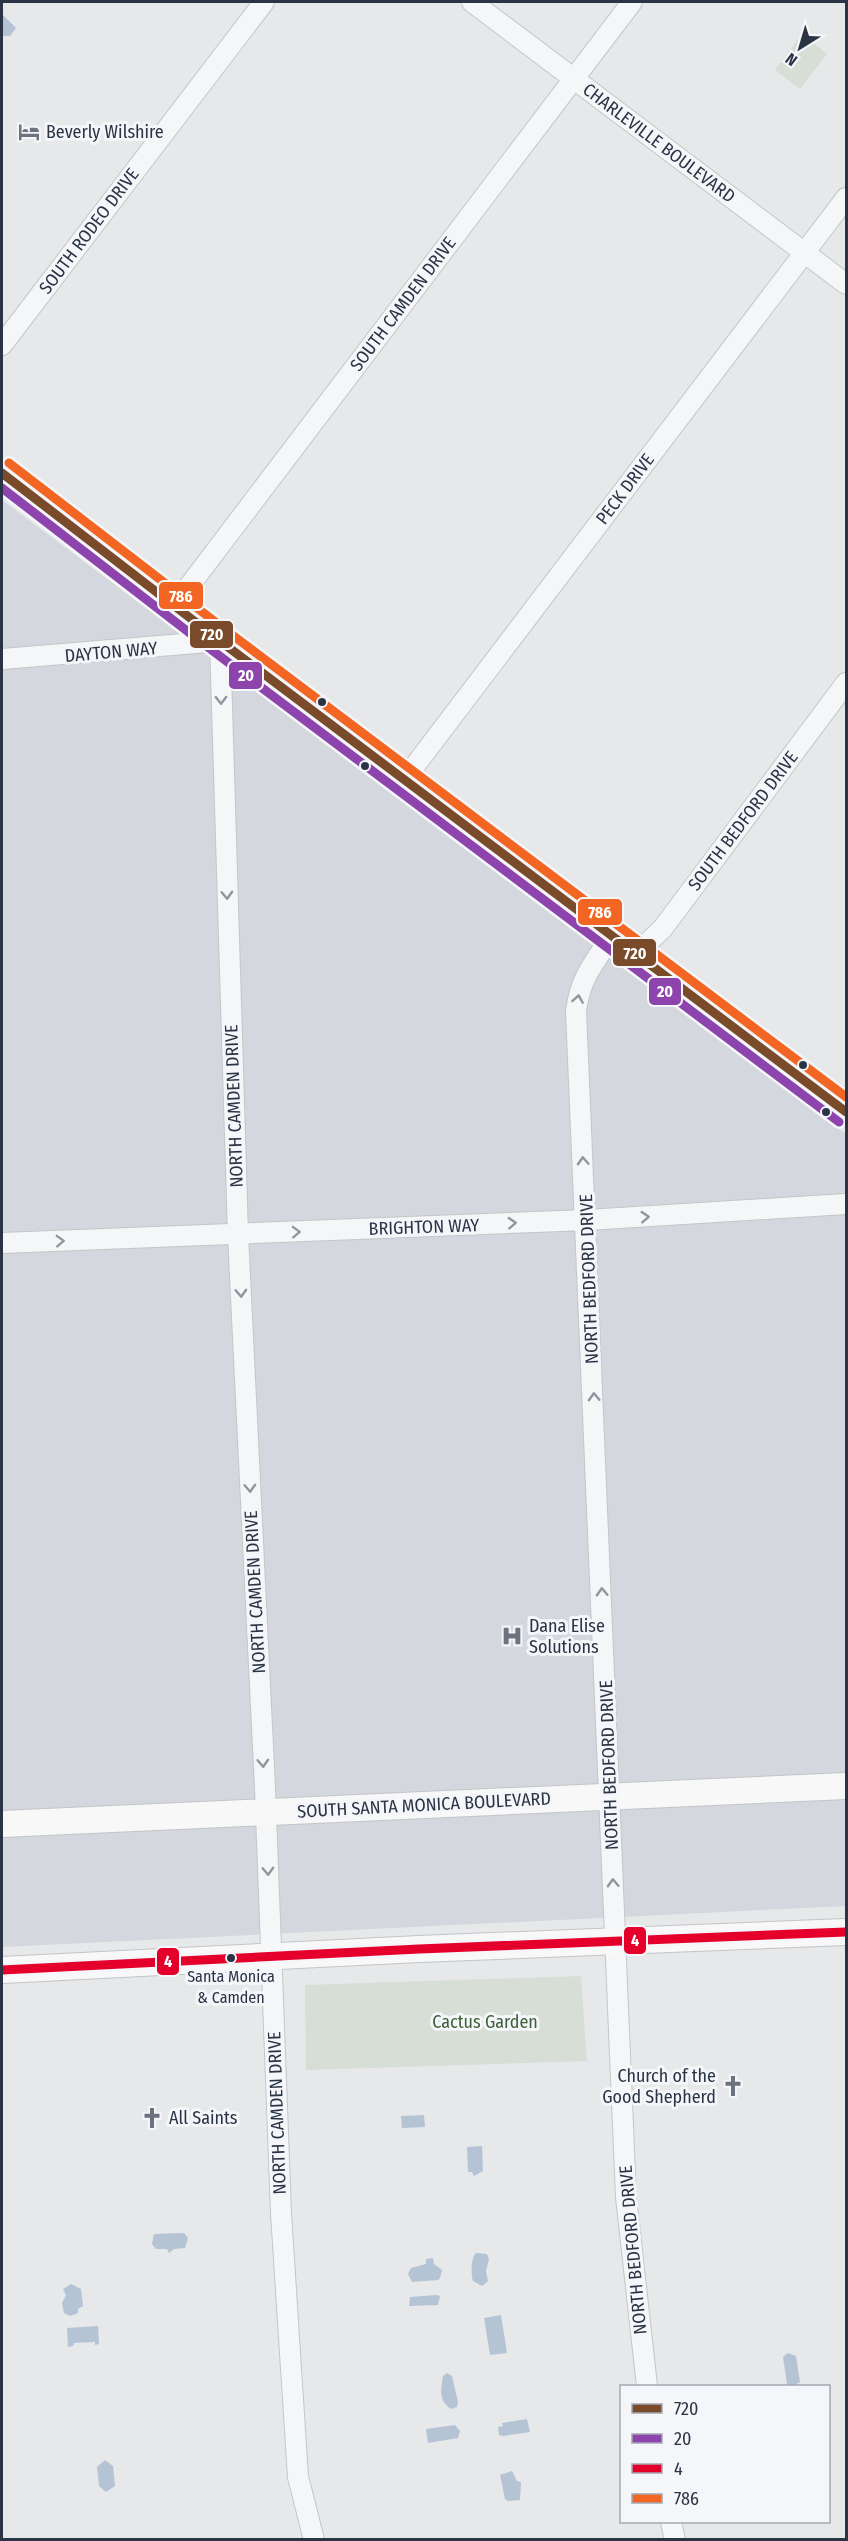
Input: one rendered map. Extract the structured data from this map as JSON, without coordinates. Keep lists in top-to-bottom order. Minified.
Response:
{"streets":{"main road":["SOUTH SANTA MONICA BOULEVARD"],"street":["CHARLEVILLE BOULEVARD","SOUTH RODEO DRIVE","SOUTH CAMDEN DRIVE","PECK DRIVE","DAYTON WAY","SOUTH BEDFORD DRIVE","NORTH CAMDEN DRIVE","BRIGHTON WAY","NORTH BEDFORD DRIVE"]},"crossings":[["CHARLEVILLE BOULEVARD","SOUTH CAMDEN DRIVE"],["CHARLEVILLE BOULEVARD","PECK DRIVE"],["DAYTON WAY","NORTH CAMDEN DRIVE"],["NORTH CAMDEN DRIVE","BRIGHTON WAY"],["NORTH CAMDEN DRIVE","SOUTH SANTA MONICA BOULEVARD"],["BRIGHTON WAY","NORTH BEDFORD DRIVE"],["NORTH BEDFORD DRIVE","SOUTH SANTA MONICA BOULEVARD"]],"one_way":["NORTH CAMDEN DRIVE","BRIGHTON WAY","NORTH BEDFORD DRIVE"],"parks":["Cactus Garden"],"places":{"hotel":["Beverly Wilshire"],"hospital":["Dana Elise Solutions"],"other":["Santa Monica & Camden"],"church":["Church of the Good Shepherd","All Saints"]},"lines":["transit line 786","transit line 720","transit line 20","transit line 4"],"legend":["720","20","4","786"],"north":"bottom left"}
